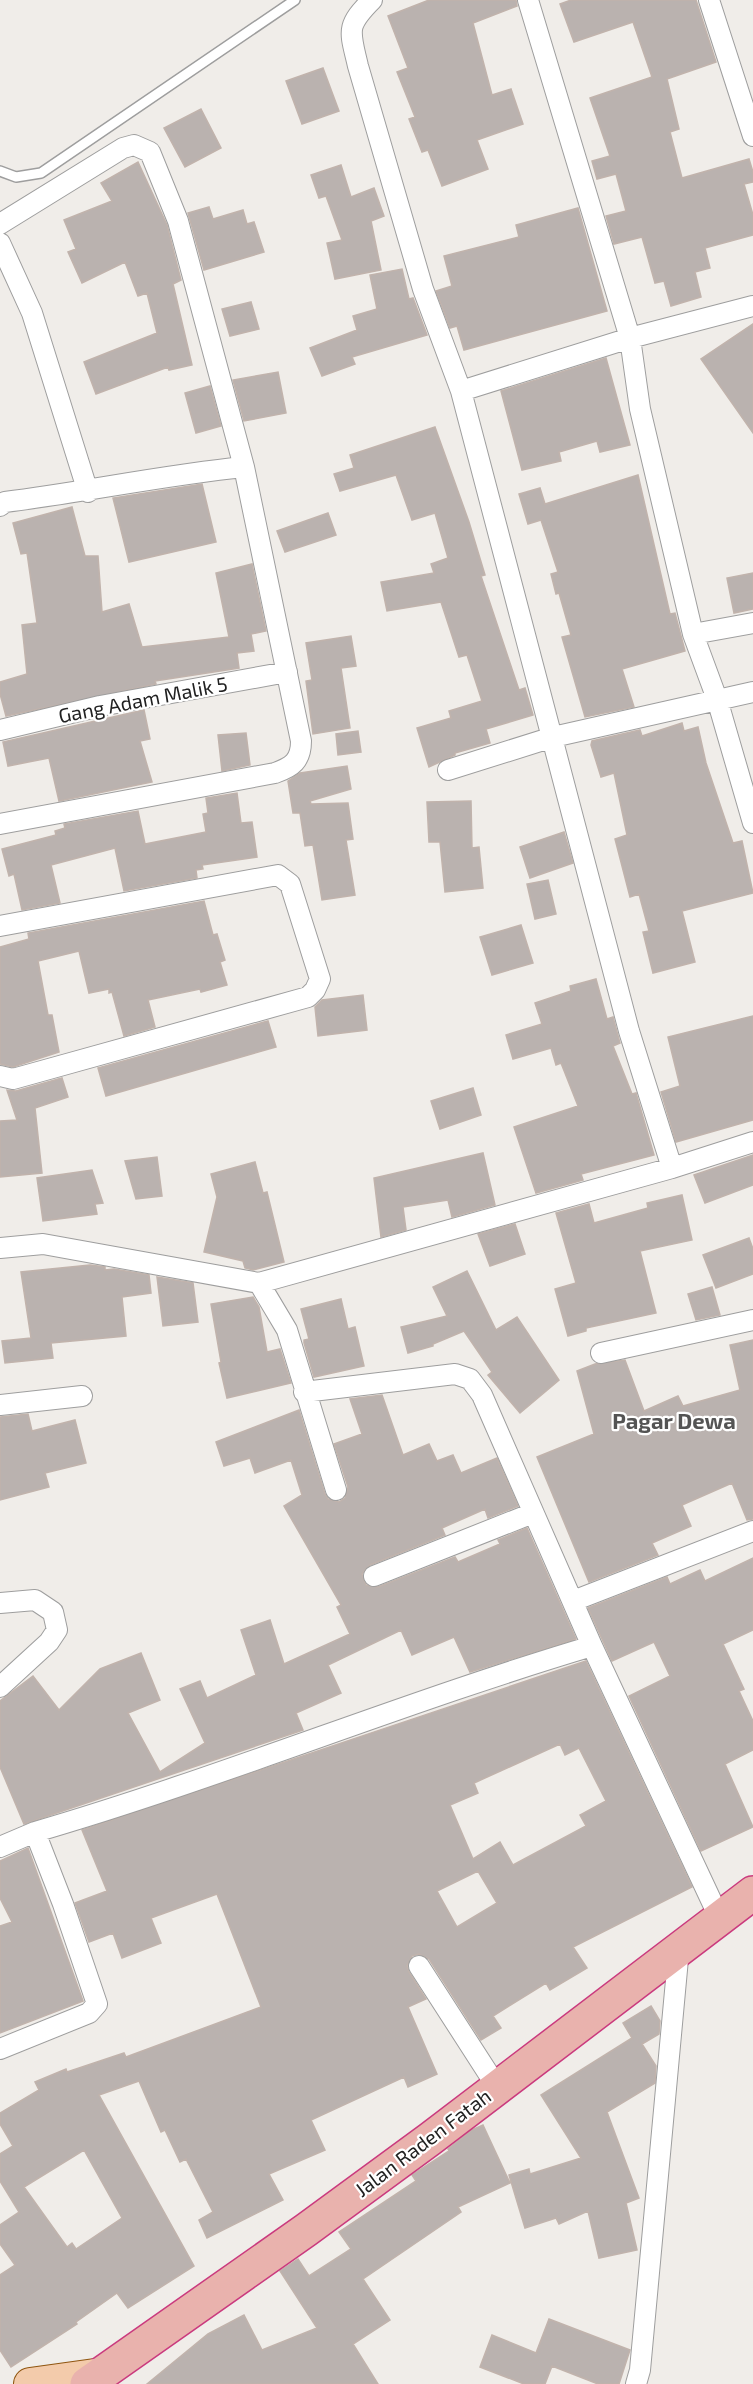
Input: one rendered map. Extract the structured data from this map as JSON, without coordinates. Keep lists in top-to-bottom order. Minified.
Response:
{"streets":{"highway":["Jalan Raden Fatah"],"street":["Gang Adam Malik 5"]},"districts":["Pagar Dewa"]}
